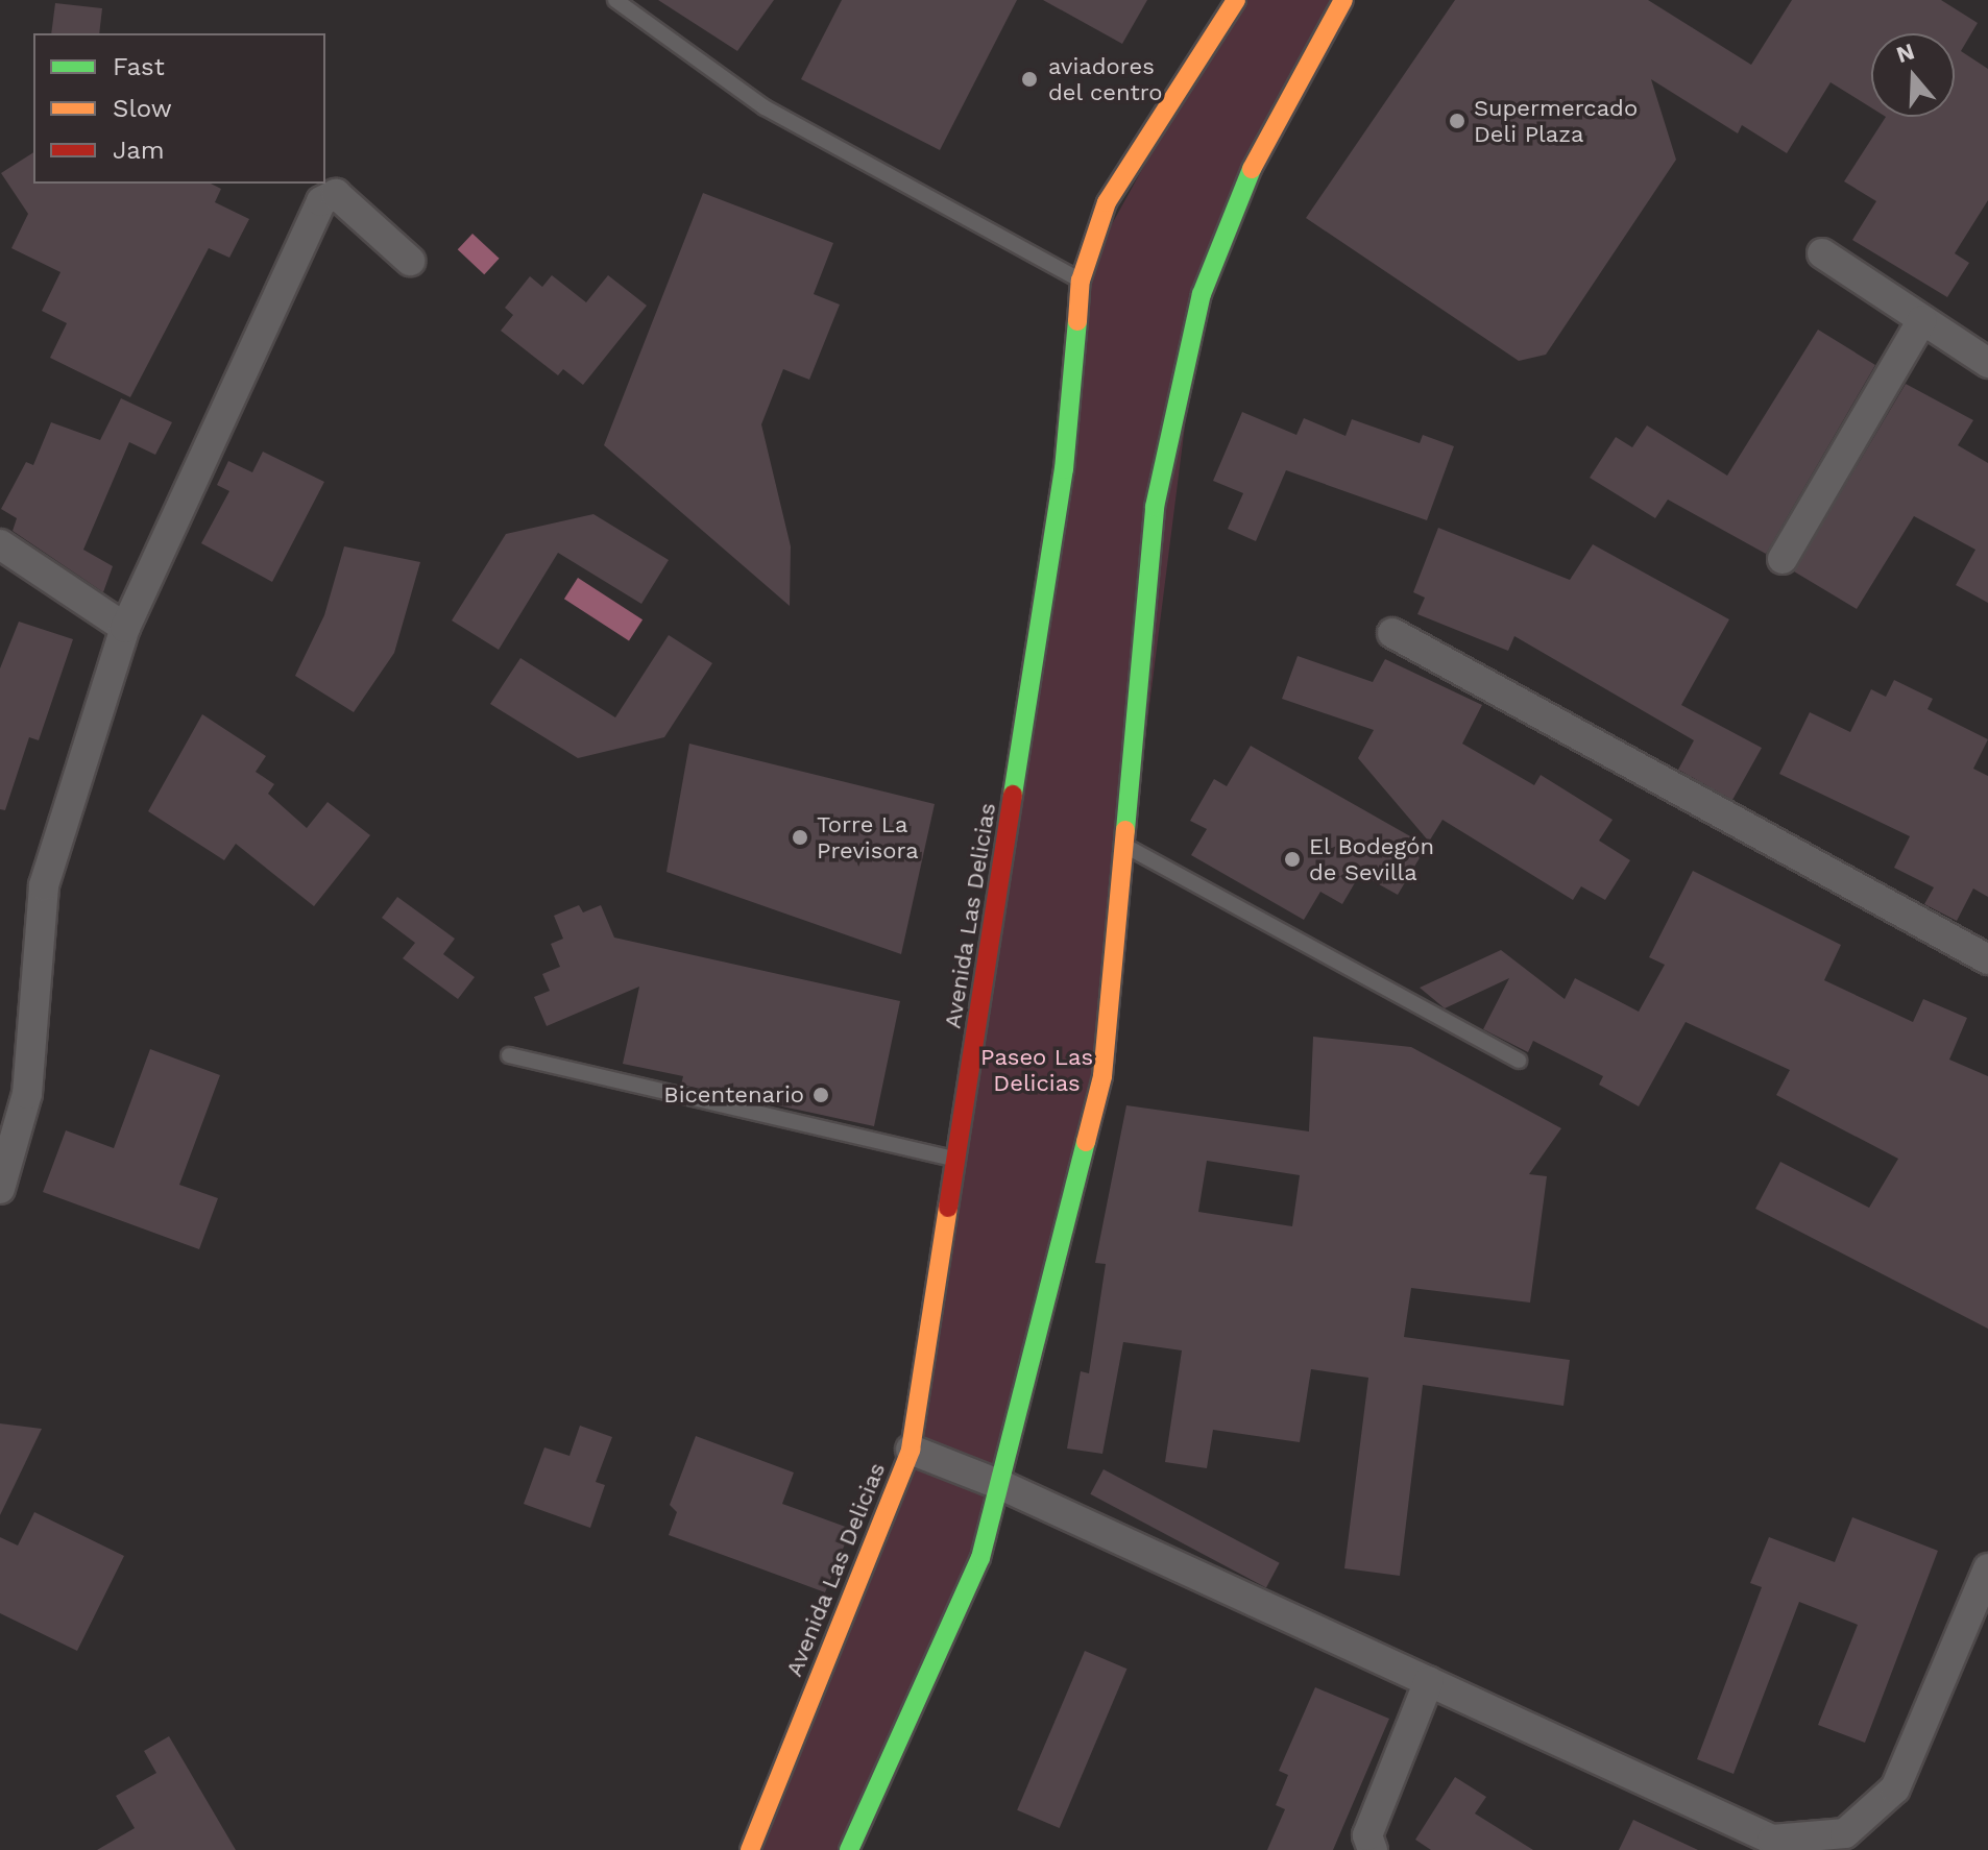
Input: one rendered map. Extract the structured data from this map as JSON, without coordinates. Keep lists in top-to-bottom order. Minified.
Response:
{"streets":{"main road":["Avenida Las Delicias"]},"parks":["Paseo Las Delicias"],"places":["aviadores del centro","Supermercado Deli Plaza","Torre La Previsora","El Bodegón de Sevilla","Bicentenario"],"legend":["Fast","Slow","Jam"],"north":"top"}
